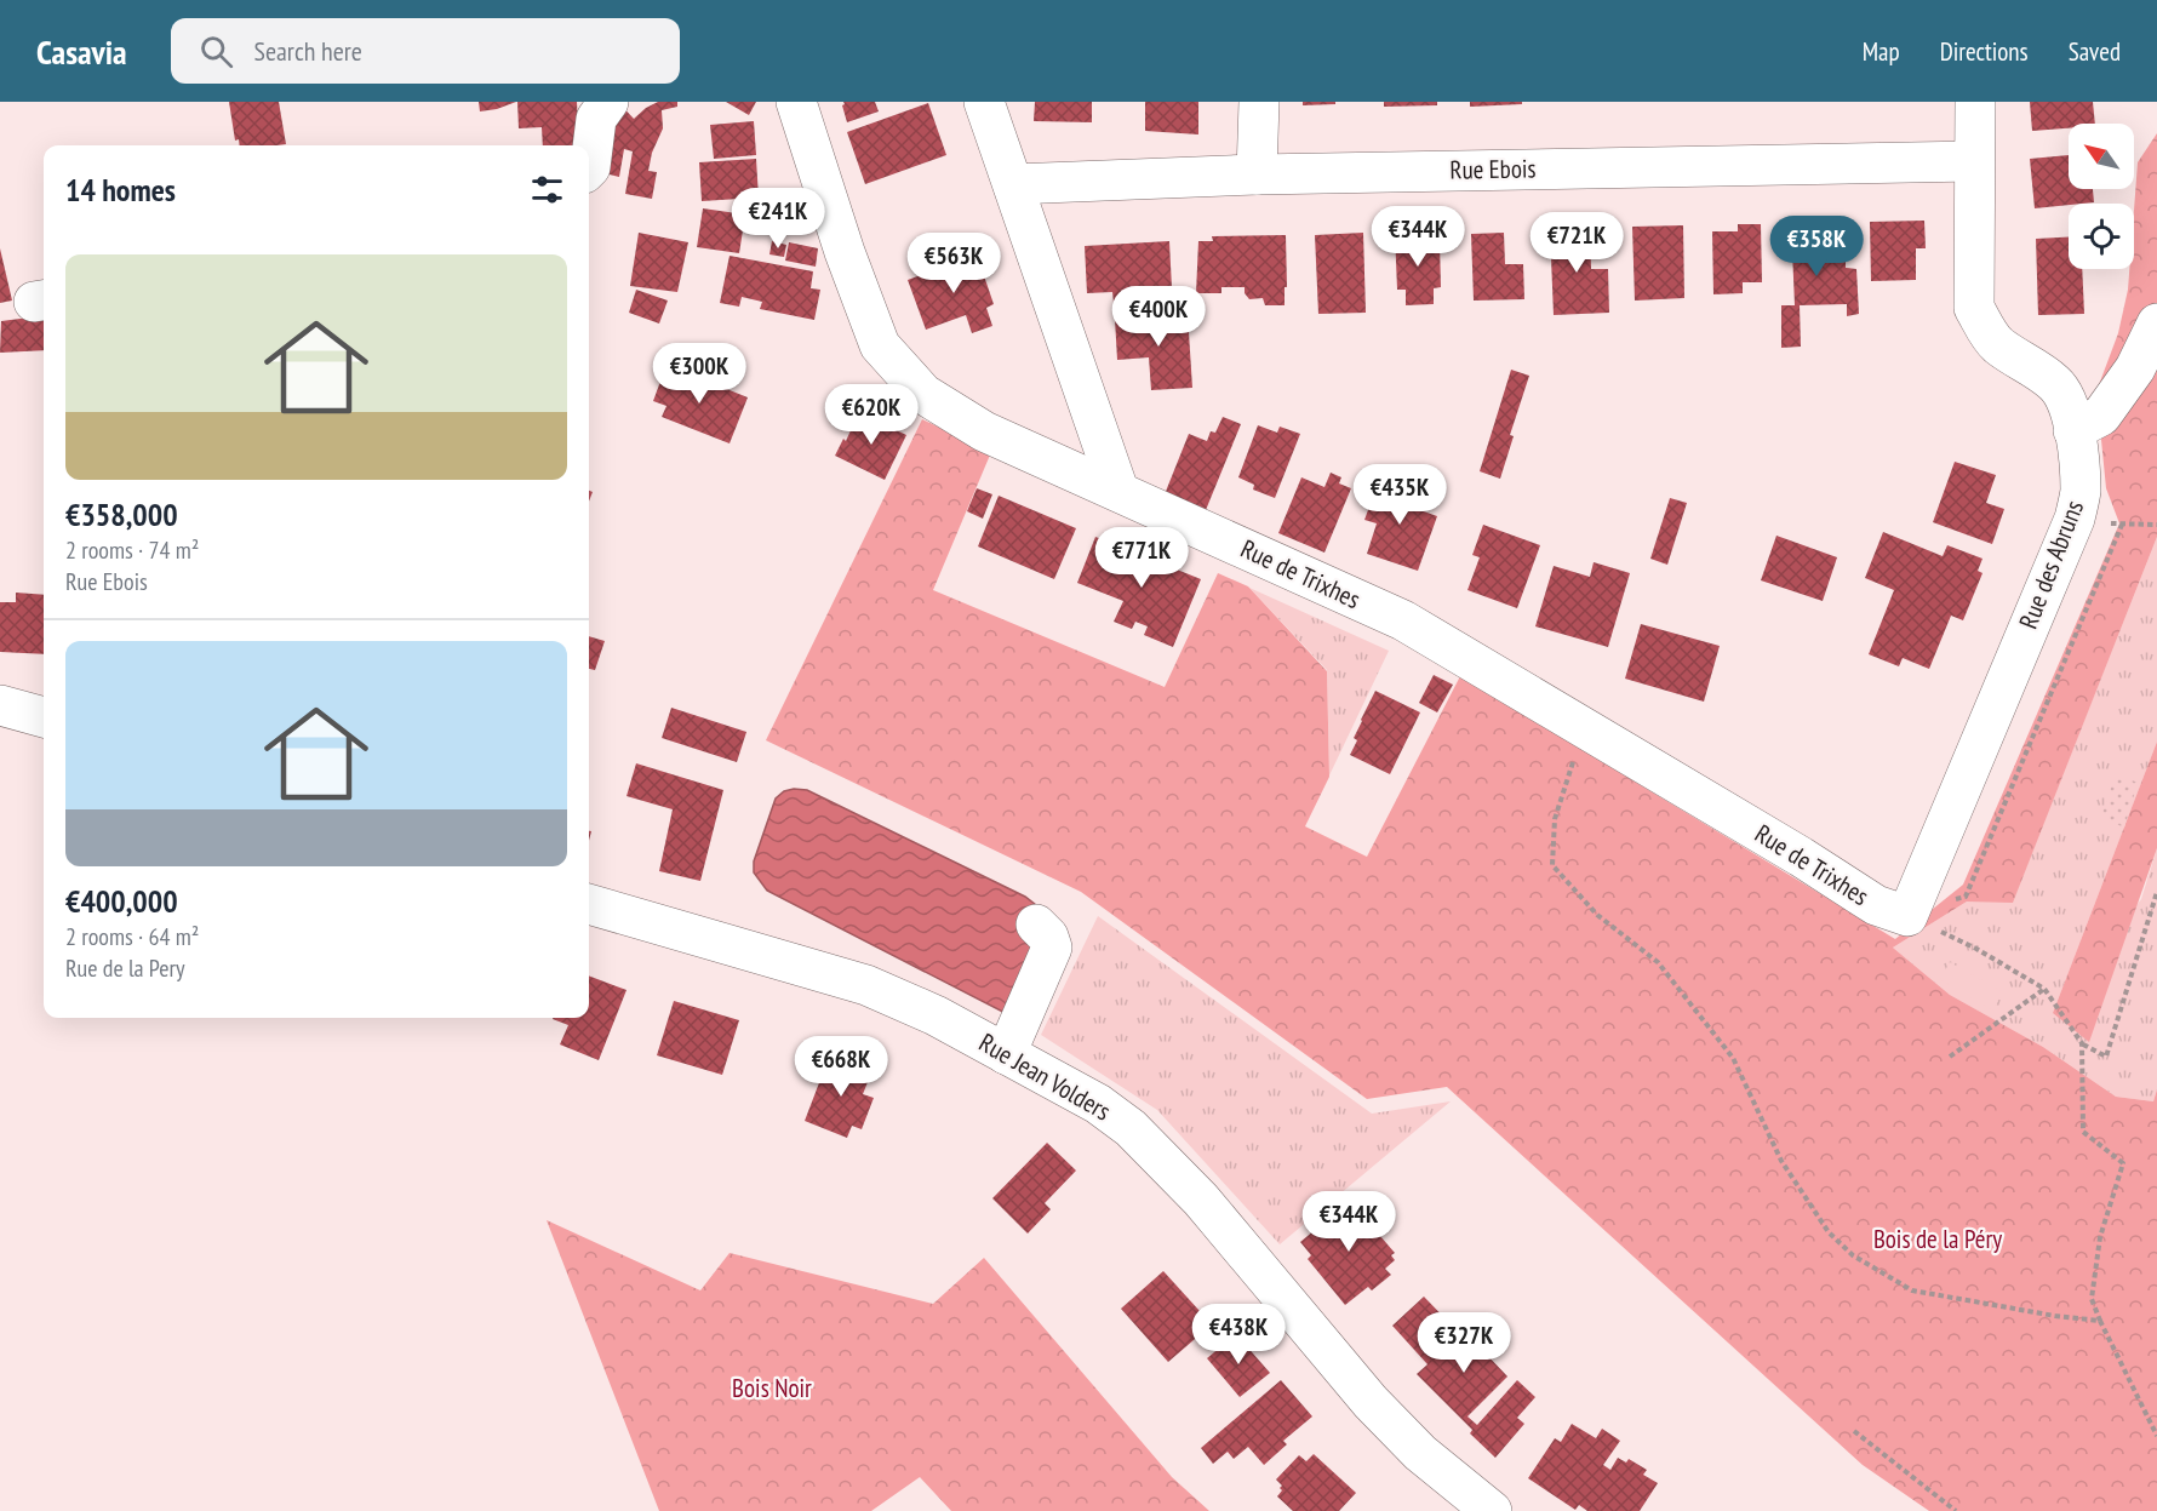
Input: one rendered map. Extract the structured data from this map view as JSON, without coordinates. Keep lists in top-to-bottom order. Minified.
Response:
{"streets":{"street":["Rue Ebois","Rue des Abruns","Rue de Trixhes","Rue Jean Volders"]},"crossings":[["Rue Ebois","Rue des Abruns"],["Rue des Abruns","Rue de Trixhes"]],"parks":["Bois de la Péry","Bois Noir"],"north":"top left","page":{"header":"Casavia","search":"Search here","nav":["Map","Directions","Saved"],"heading":"14 homes","price":["€241K","€344K","€721K","€358K","€563K","€400K","€300K","€620K","€435K","€771K","€668K","€344K","€438K","€327K"],"list":[{"name":"€358,000","note":"2 rooms · 74 m² · Rue Ebois"},{"name":"€400,000","note":"2 rooms · 64 m² · Rue de la Pery"}]}}
